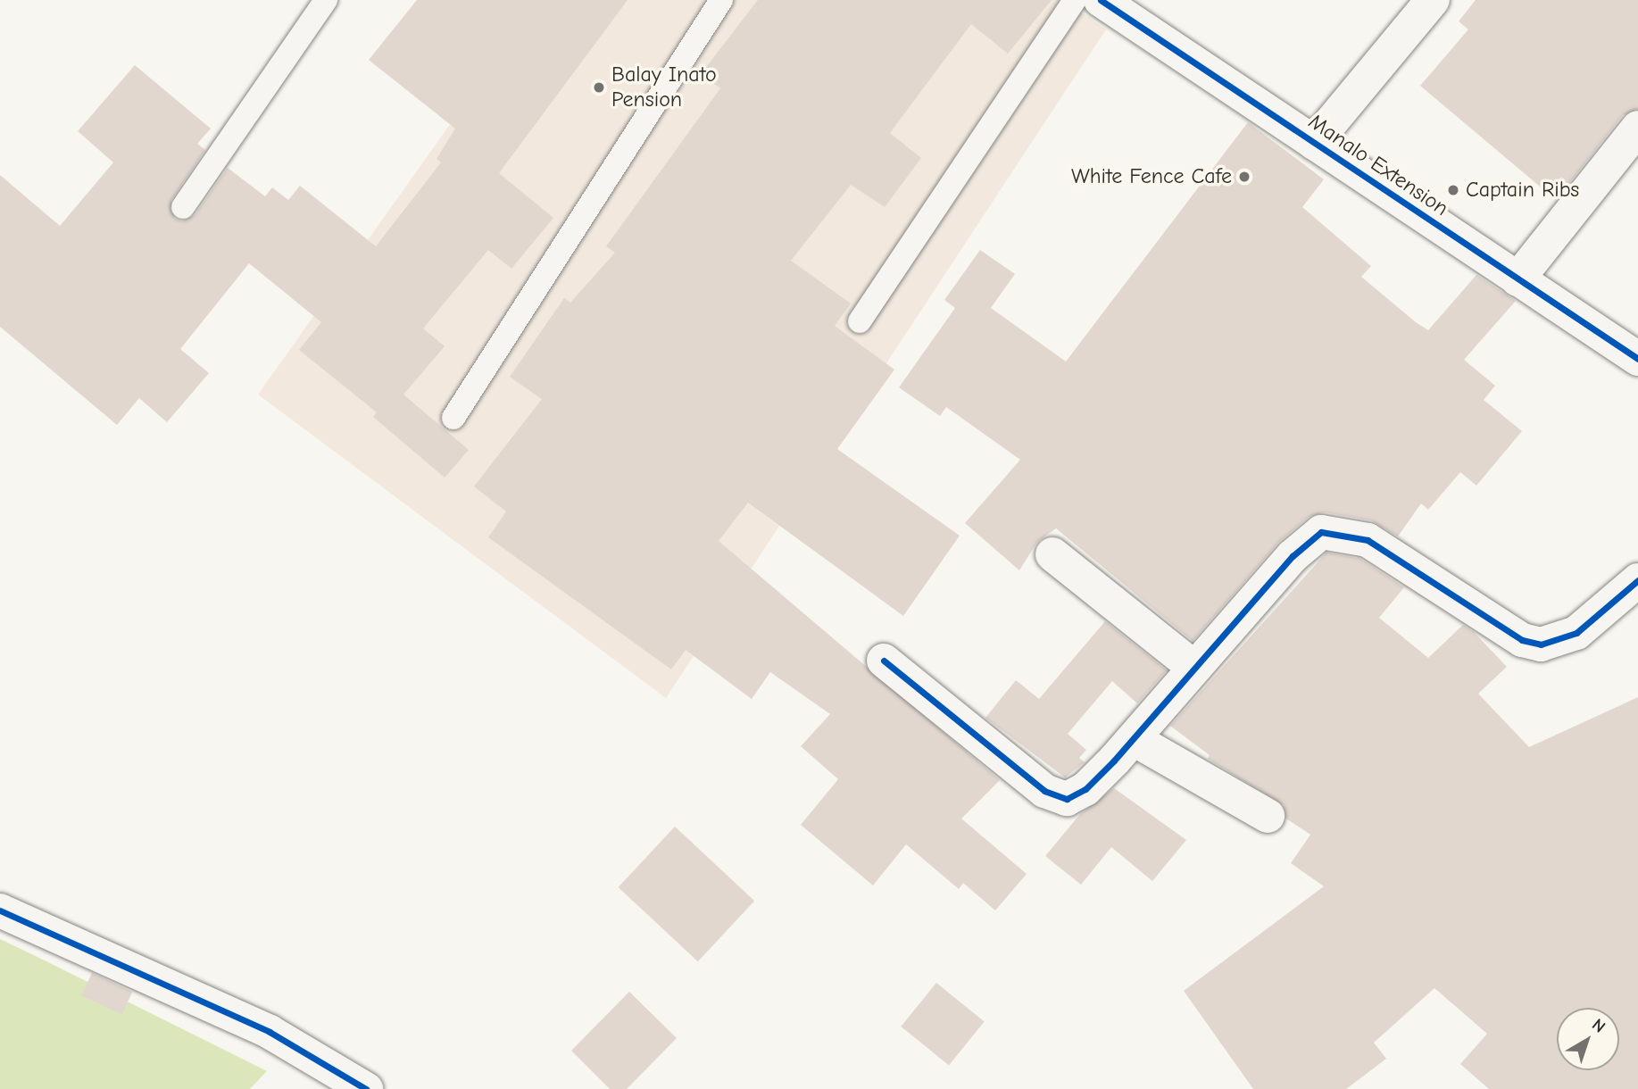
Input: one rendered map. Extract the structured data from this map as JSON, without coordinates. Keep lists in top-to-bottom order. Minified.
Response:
{"streets":{"street":["Manalo Extension"]},"places":["Balay Inato Pension","White Fence Cafe","Captain Ribs"],"north":"top right"}
